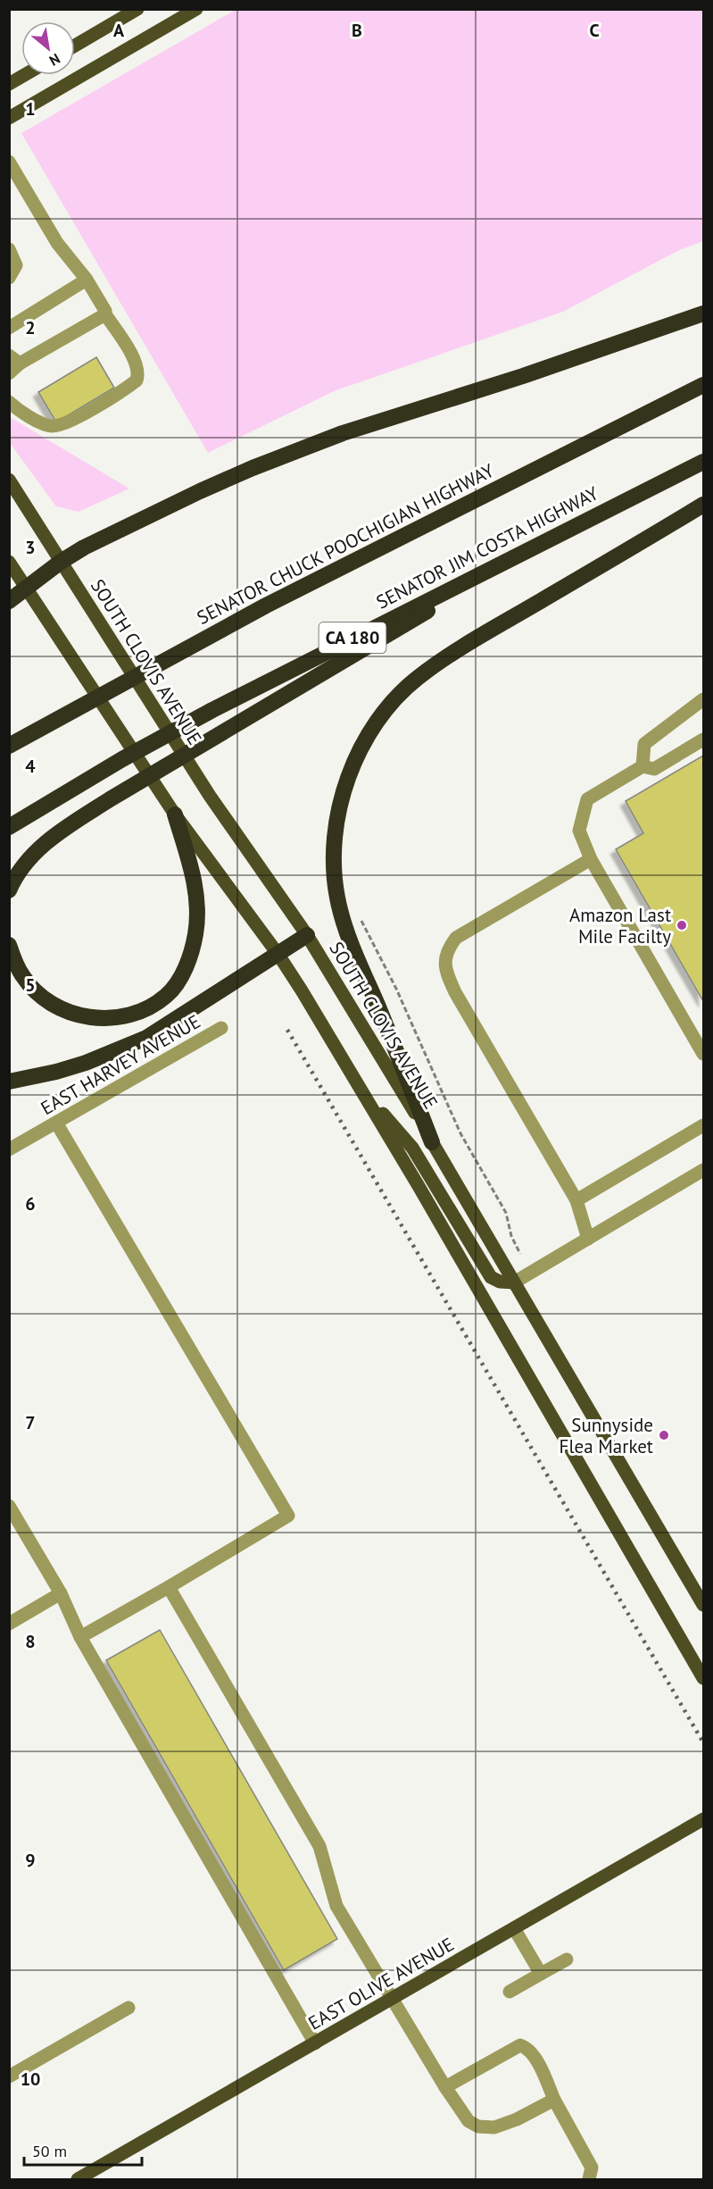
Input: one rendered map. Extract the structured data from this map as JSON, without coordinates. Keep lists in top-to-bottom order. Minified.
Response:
{"streets":{"highway":["SENATOR CHUCK POOCHIGIAN HIGHWAY","SENATOR JIM COSTA HIGHWAY","CA 180"],"main road":["SOUTH CLOVIS AVENUE","EAST OLIVE AVENUE"],"lane":["EAST HARVEY AVENUE"]},"places":["Amazon Last Mile Facilty","Sunnyside Flea Market"],"scale_bar":"50 m","north":"bottom right","grid":{"columns":["A","B","C"],"rows":["1","2","3","4","5","6","7","8","9","10"]}}
